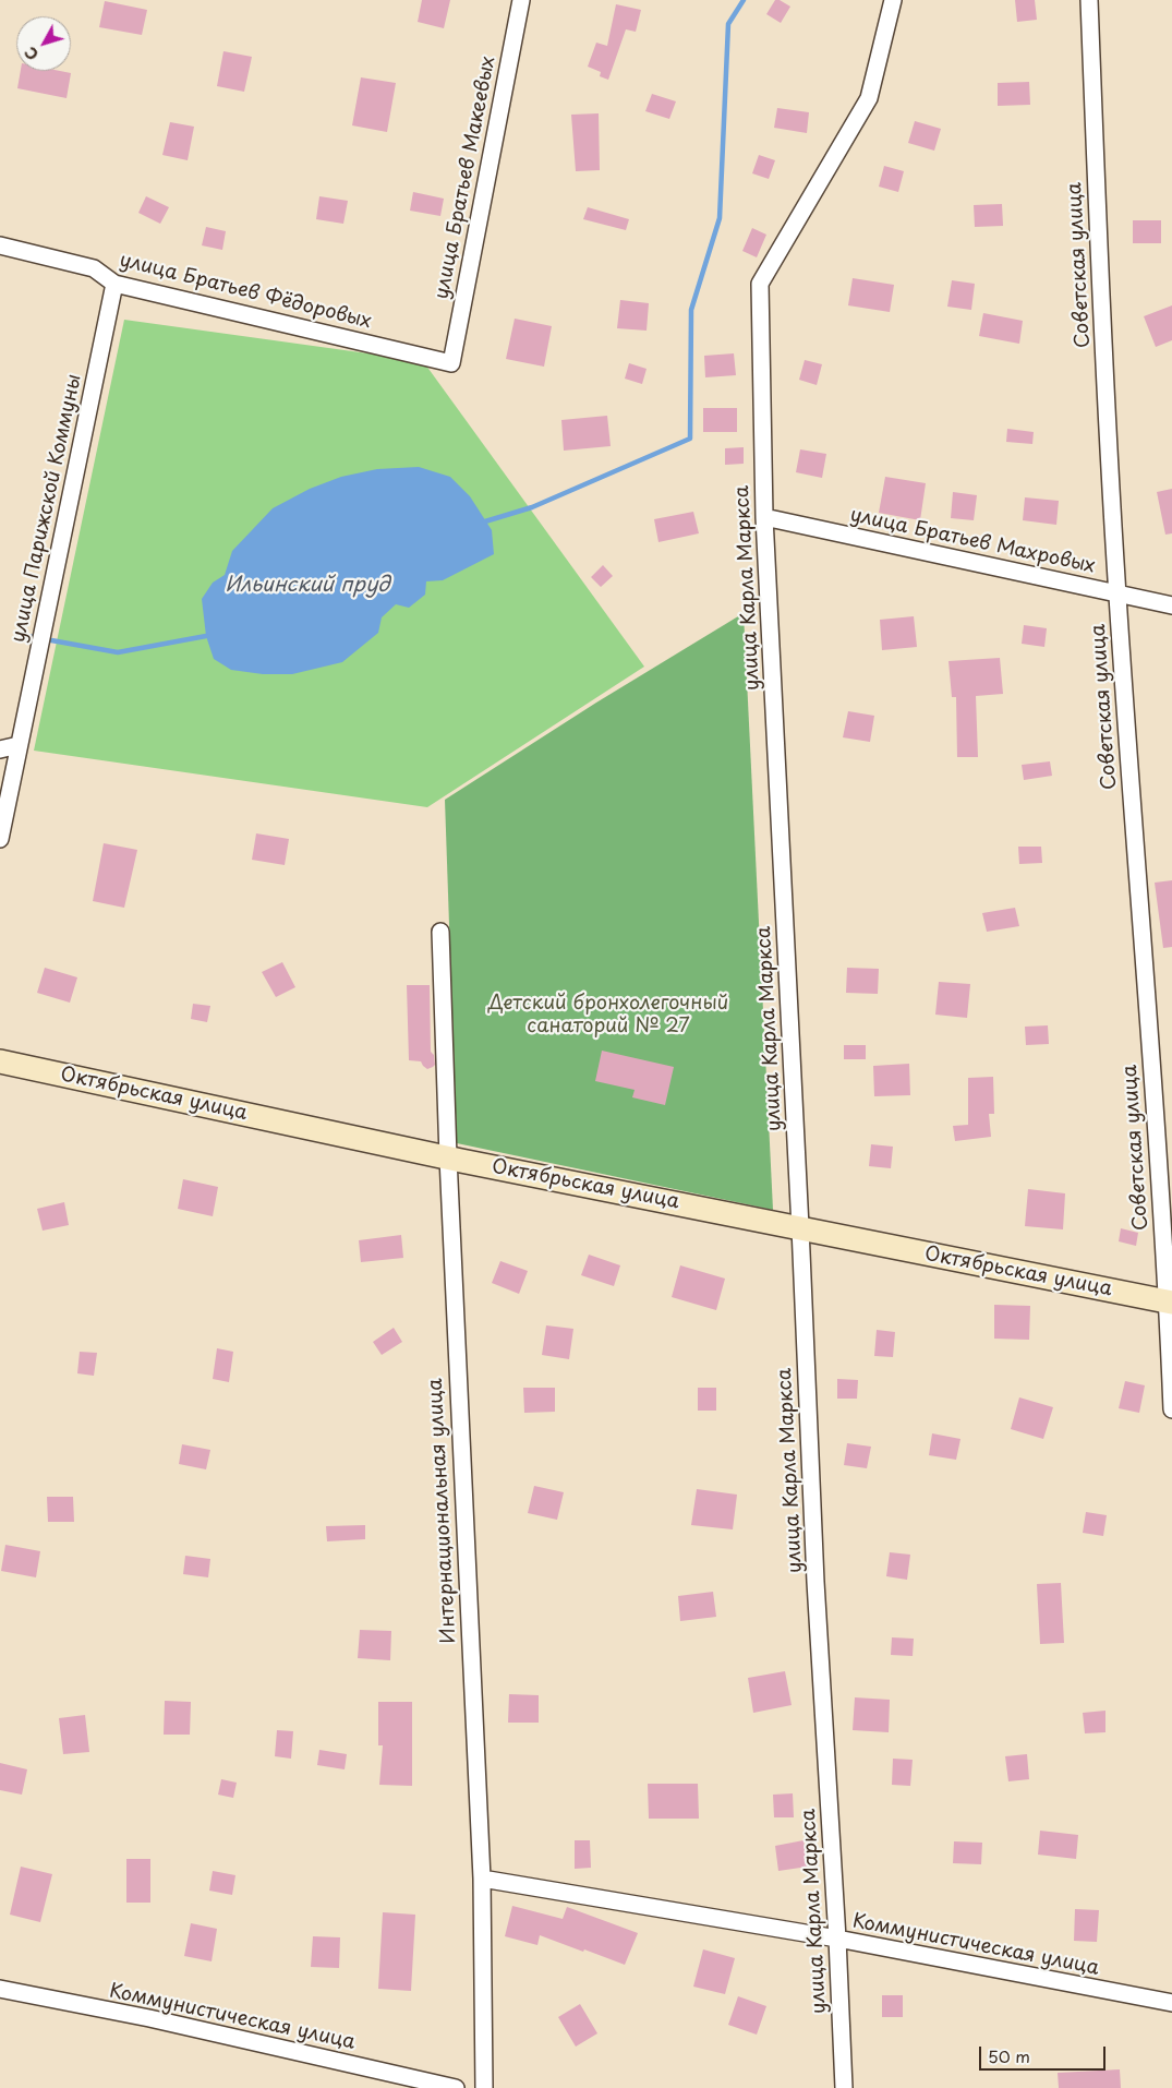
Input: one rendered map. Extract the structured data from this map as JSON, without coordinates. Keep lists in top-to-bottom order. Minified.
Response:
{"streets":{"main road":["Октябрьская улица"],"street":["улица Братьев Макеевых","Советская улица","улица Братьев Фёдоровых","улица Парижской Коммуны","улица Братьев Махровых","улица Карла Маркса","Интернациональная улица","Коммунистическая улица"]},"crossings":[["улица Братьев Макеевых","улица Братьев Фёдоровых"],["Советская улица","улица Братьев Махровых"],["Советская улица","Октябрьская улица"],["улица Братьев Фёдоровых","улица Парижской Коммуны"],["улица Братьев Махровых","улица Карла Маркса"],["улица Карла Маркса","Октябрьская улица"],["улица Карла Маркса","Коммунистическая улица"],["Октябрьская улица","Интернациональная улица"],["Интернациональная улица","Коммунистическая улица"]],"water":["Ильинский пруд"],"parks":["Детский бронхолегочный санаторий № 27"],"scale_bar":"50 m","north":"bottom left"}
